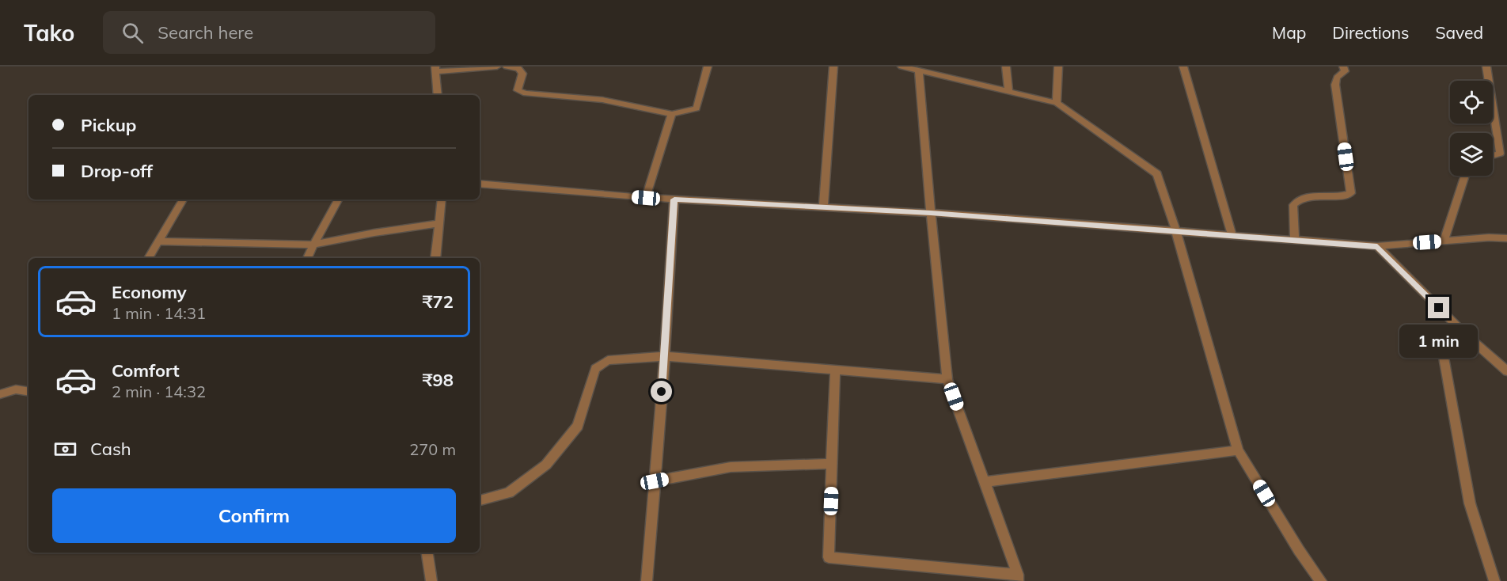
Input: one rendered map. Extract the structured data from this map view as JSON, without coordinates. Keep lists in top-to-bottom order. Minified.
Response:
{"page":{"header":"Tako","search":"Search here","nav":["Map","Directions","Saved"],"banner":["Pickup","Drop-off"],"list":[{"name":"Economy","note":"1 min · 14:31","value":"₹72"},{"name":"Comfort","note":"2 min · 14:32","value":"₹98"}],"bubble":"1 min","pay":["Cash","270 m"],"buttons":"Confirm"}}
